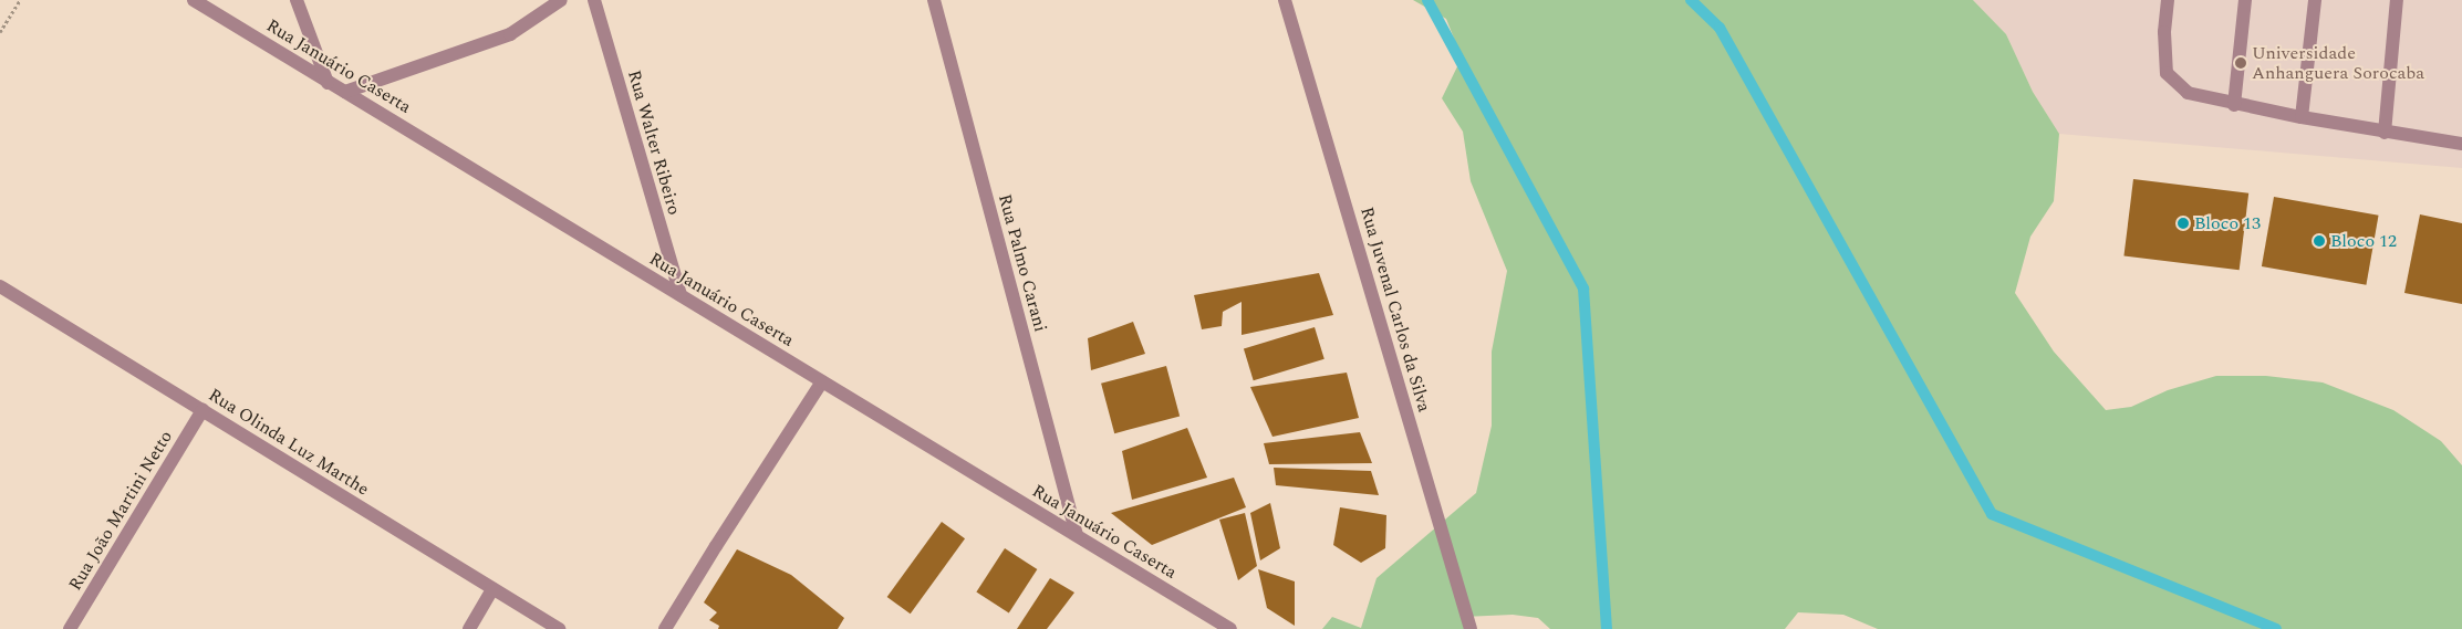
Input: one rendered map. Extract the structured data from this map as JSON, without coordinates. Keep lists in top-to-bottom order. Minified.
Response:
{"streets":{"street":["Rua Januário Caserta","Rua Walter Ribeiro","Rua Palmo Carani","Rua Juvenal Carlos da Silva","Rua Olinda Luz Marthe","Rua João Martini Netto"]},"crossings":[["Rua Januário Caserta","Rua Walter Ribeiro"],["Rua Januário Caserta","Rua Palmo Carani"],["Rua Olinda Luz Marthe","Rua João Martini Netto"]],"places":["Universidade Anhanguera Sorocaba","Bloco 13","Bloco 12"]}
